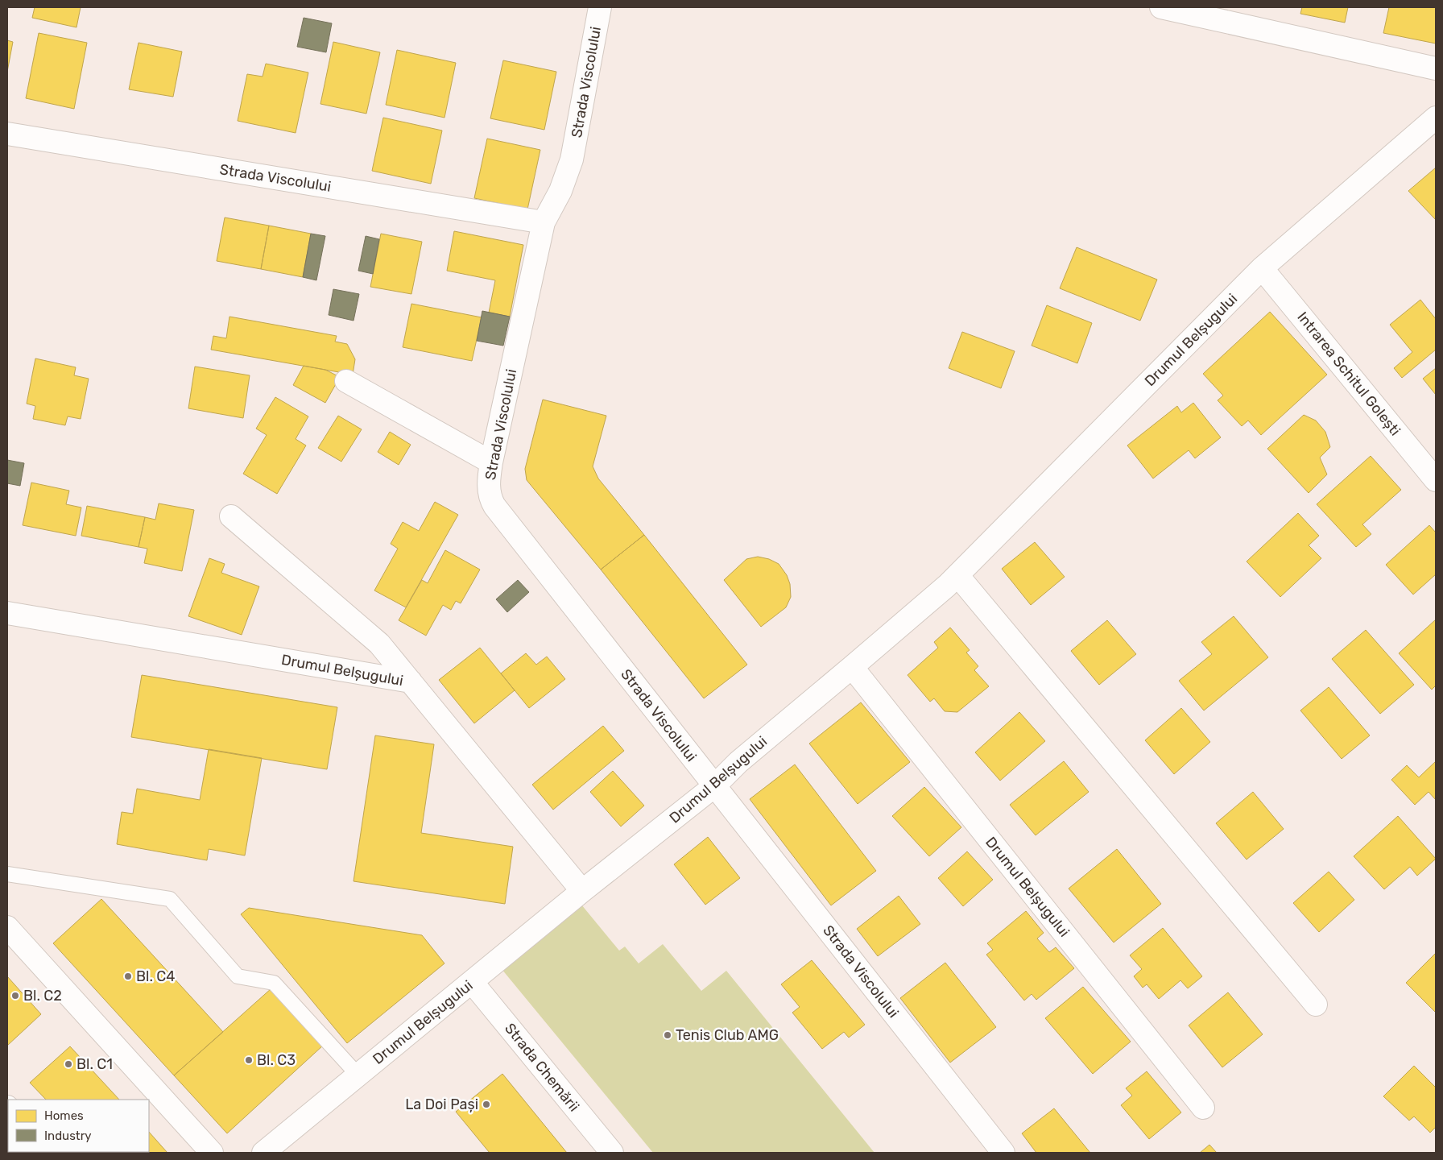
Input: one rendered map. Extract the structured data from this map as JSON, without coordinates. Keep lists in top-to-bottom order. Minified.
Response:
{"streets":{"street":["Strada Viscolului","Drumul Belșugului","Intrarea Schitul Golești","Strada Chemării"]},"crossings":[["Strada Viscolului","Drumul Belșugului"],["Drumul Belșugului","Intrarea Schitul Golești"],["Drumul Belșugului","Strada Chemării"]],"places":["Bl. C4","Bl. C2","Tenis Club AMG","Bl. C3","Bl. C1","La Doi Pași"],"legend":["Homes","Industry"]}
